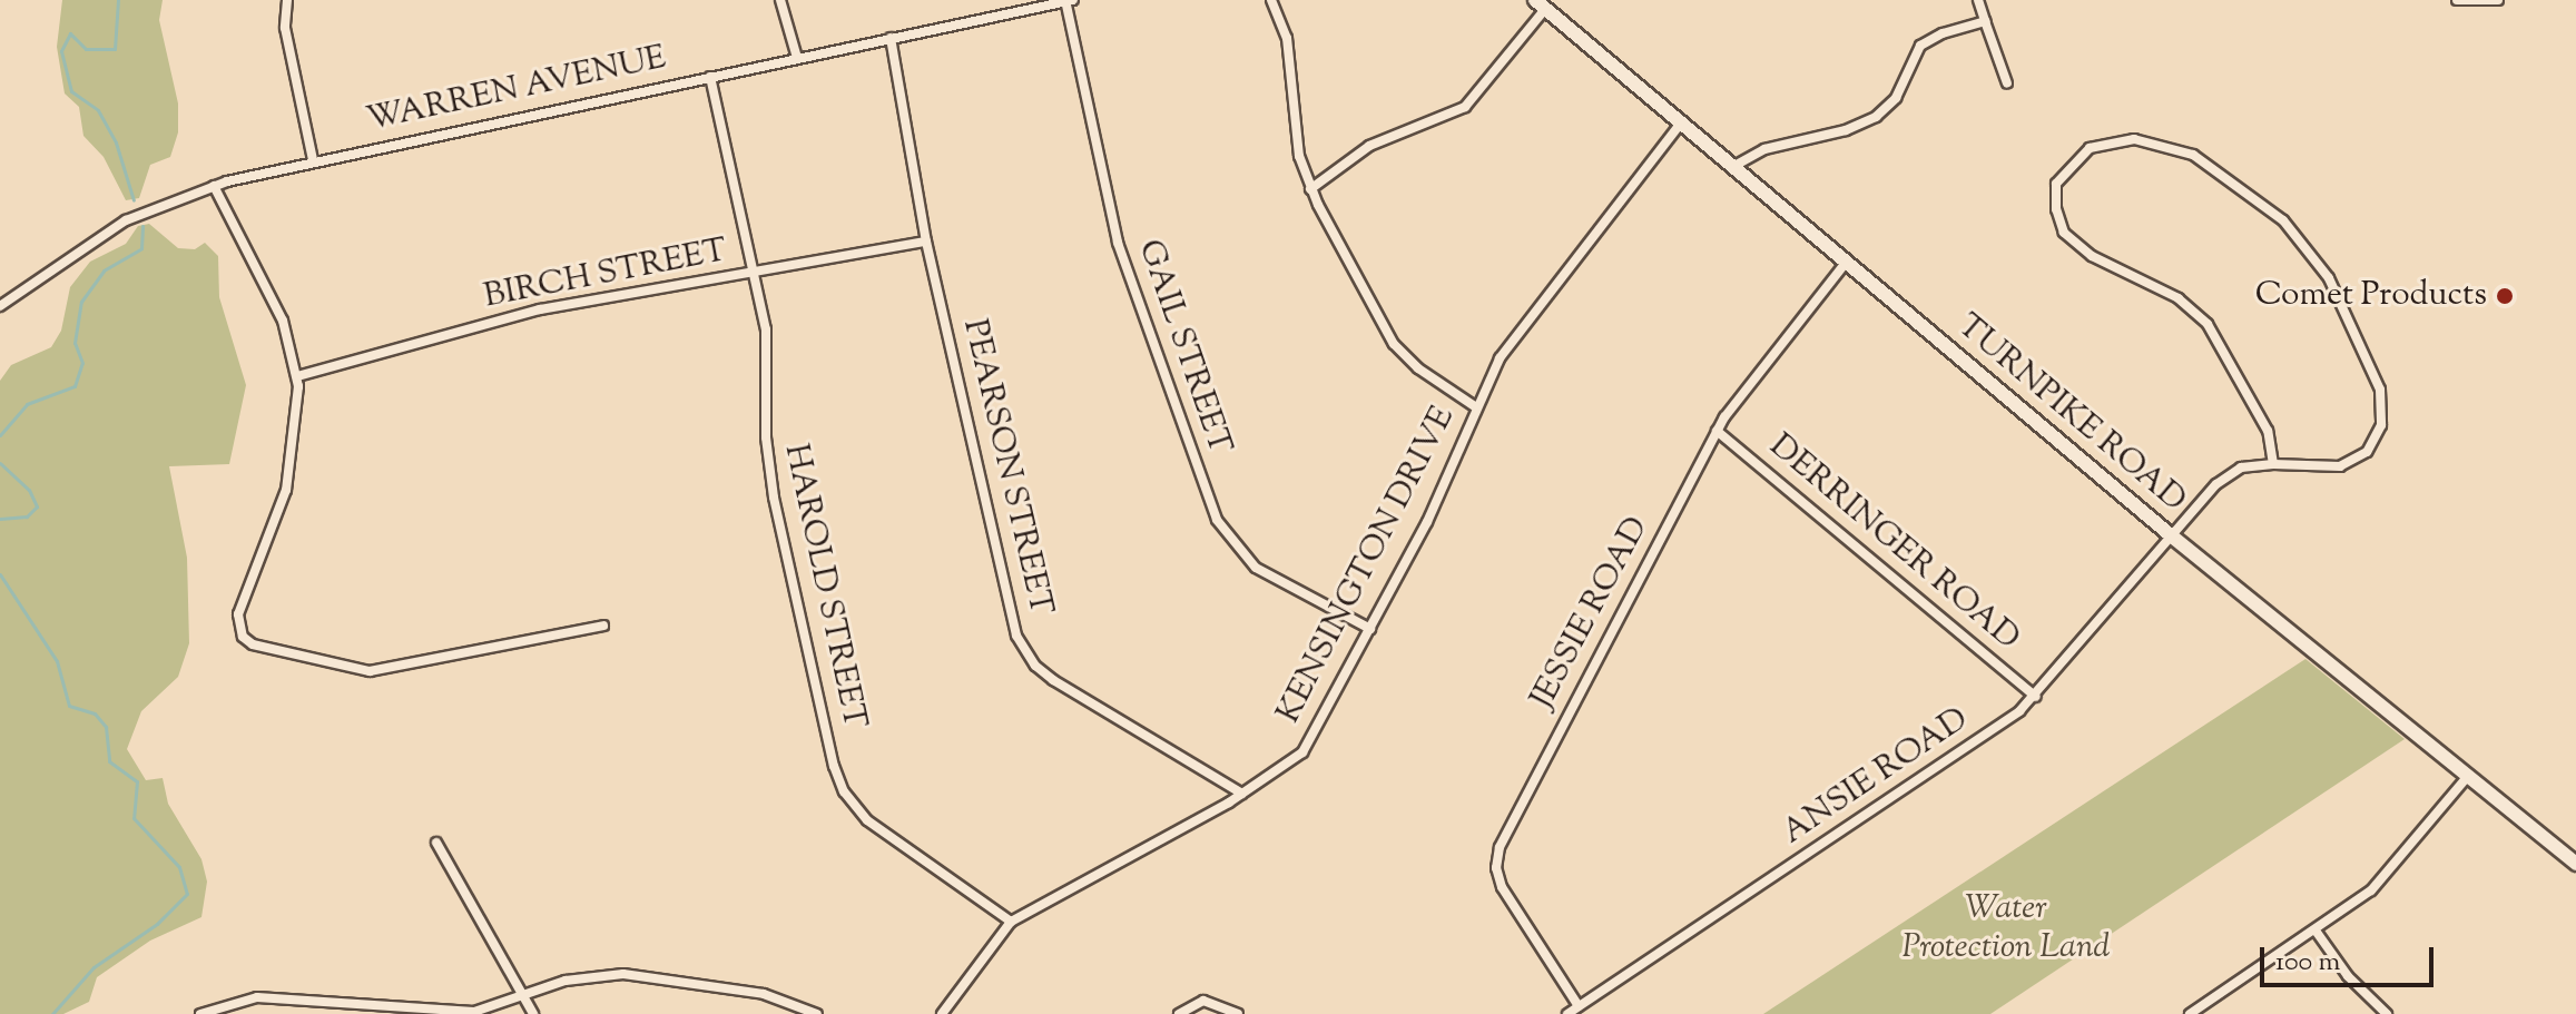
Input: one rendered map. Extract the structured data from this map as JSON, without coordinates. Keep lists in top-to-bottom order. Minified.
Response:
{"streets":{"main road":["TURNPIKE ROAD"],"street":["WARREN AVENUE","BIRCH STREET","GAIL STREET","PEARSON STREET","DERRINGER ROAD","KENSINGTON DRIVE","HAROLD STREET","JESSIE ROAD","ANSIE ROAD"]},"crossings":[["WARREN AVENUE","GAIL STREET"],["WARREN AVENUE","PEARSON STREET"],["WARREN AVENUE","HAROLD STREET"],["BIRCH STREET","PEARSON STREET"],["BIRCH STREET","HAROLD STREET"],["GAIL STREET","KENSINGTON DRIVE"],["TURNPIKE ROAD","KENSINGTON DRIVE"],["TURNPIKE ROAD","JESSIE ROAD"],["TURNPIKE ROAD","ANSIE ROAD"],["PEARSON STREET","KENSINGTON DRIVE"],["DERRINGER ROAD","JESSIE ROAD"],["DERRINGER ROAD","ANSIE ROAD"],["KENSINGTON DRIVE","HAROLD STREET"],["JESSIE ROAD","ANSIE ROAD"]],"parks":["Water Protection Land"],"places":["Comet Products"],"scale_bar":"100 m"}
